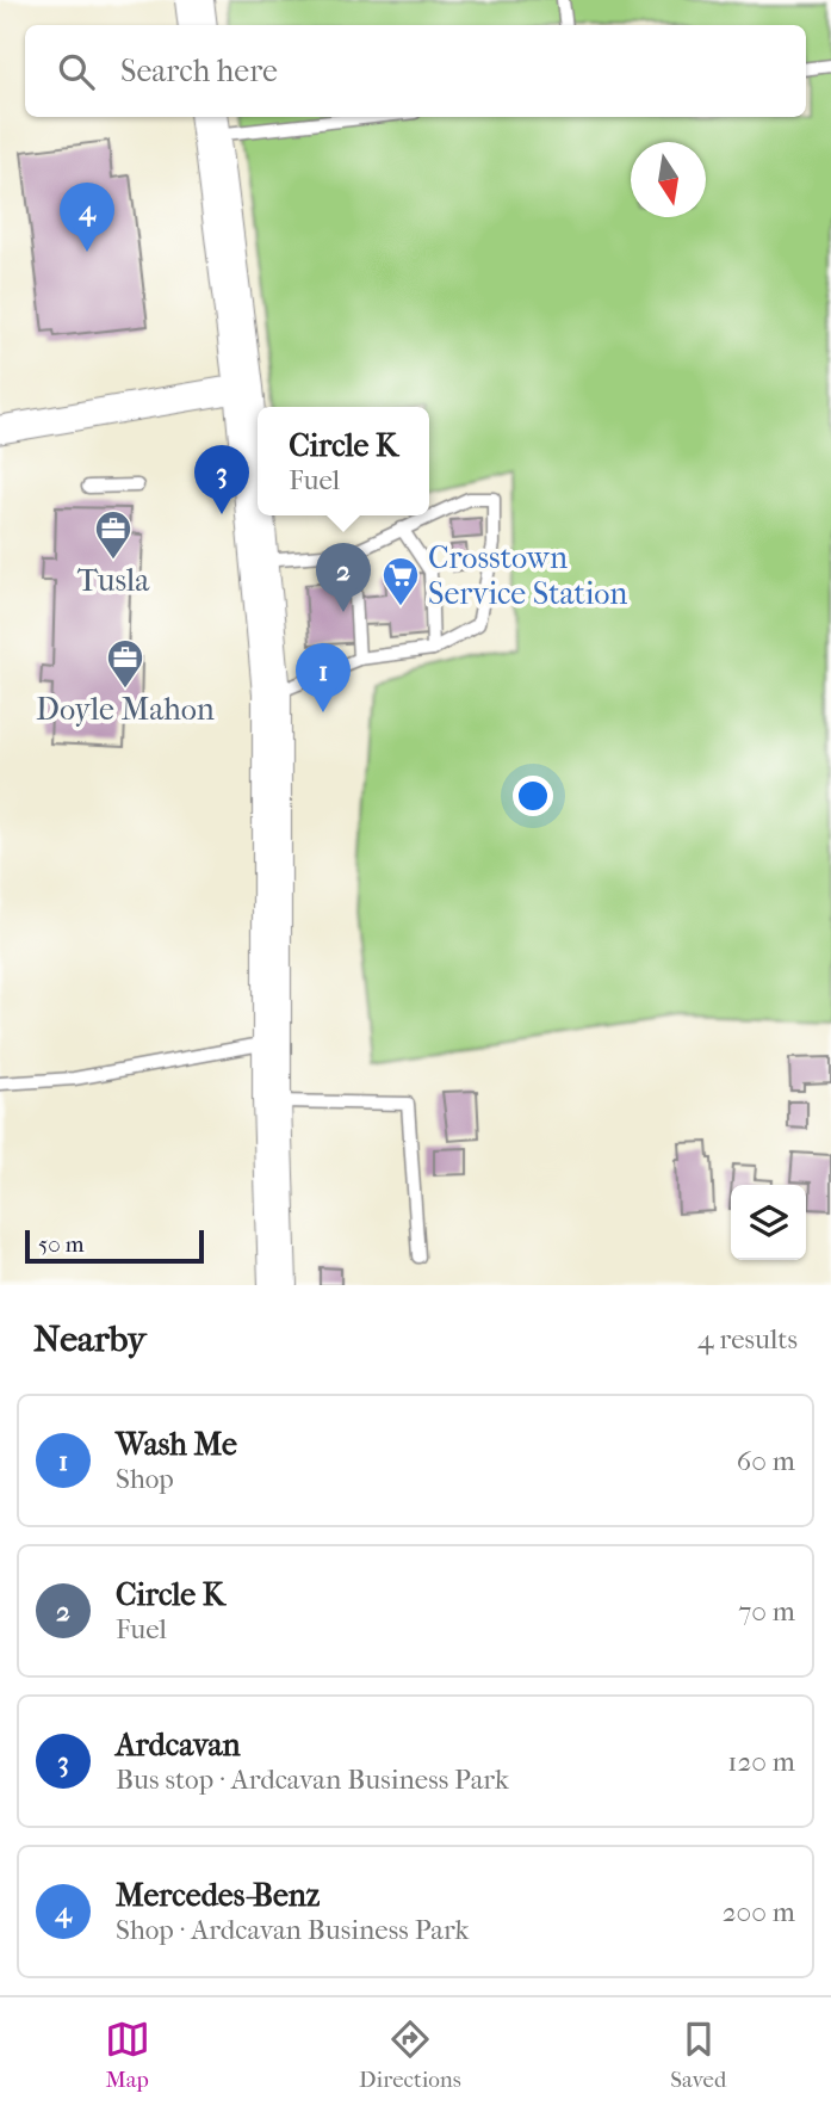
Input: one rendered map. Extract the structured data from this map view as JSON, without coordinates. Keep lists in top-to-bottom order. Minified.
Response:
{"places":{"office":["Tusla","Doyle Mahon"],"supermarket":["Crosstown Service Station"]},"scale_bar":"50 m","north":"bottom","page":{"search":"Search here","pins":["4","3","2","1"],"popup":["Circle K","Fuel"],"scale":"50 m","heading":["Nearby","4 results"],"list":[{"mark":"1","name":"Wash Me","note":"Shop","value":"60 m"},{"mark":"2","name":"Circle K","note":"Fuel","value":"70 m"},{"mark":"3","name":"Ardcavan","note":"Bus stop · Ardcavan Business Park","value":"120 m"},{"mark":"4","name":"Mercedes-Benz","note":"Shop · Ardcavan Business Park","value":"200 m"}],"nav":["Map","Directions","Saved"]}}
